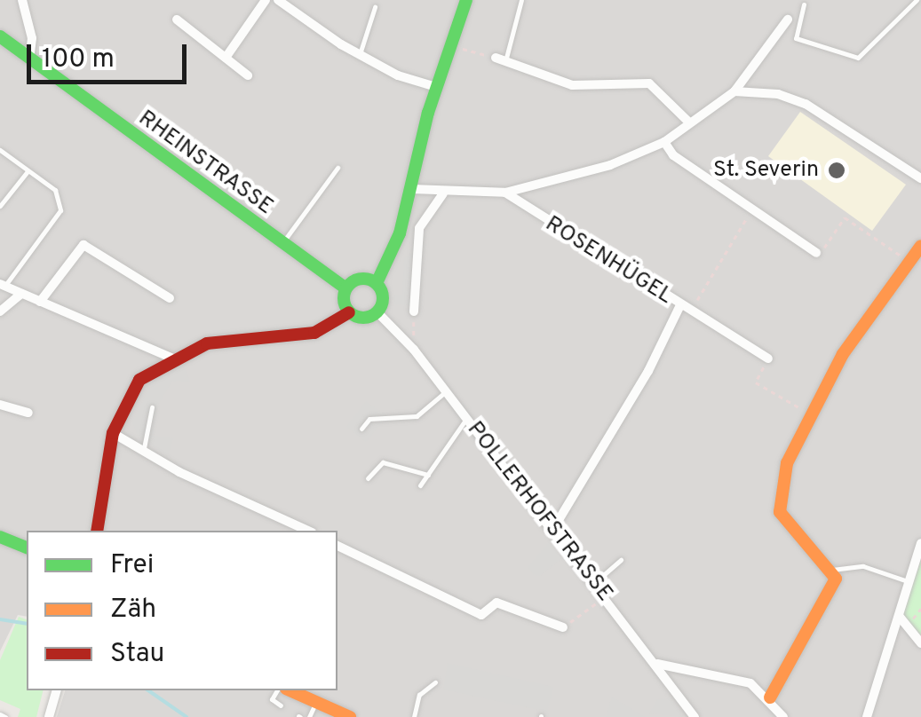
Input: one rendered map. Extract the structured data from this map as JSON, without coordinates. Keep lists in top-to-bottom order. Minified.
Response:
{"streets":{"street":["RHEINSTRASSE","ROSENHÜGEL","POLLERHOFSTRASSE"]},"crossings":[["RHEINSTRASSE","POLLERHOFSTRASSE"]],"places":["St. Severin"],"legend":["Frei","Zäh","Stau"],"scale_bar":"100 m"}
